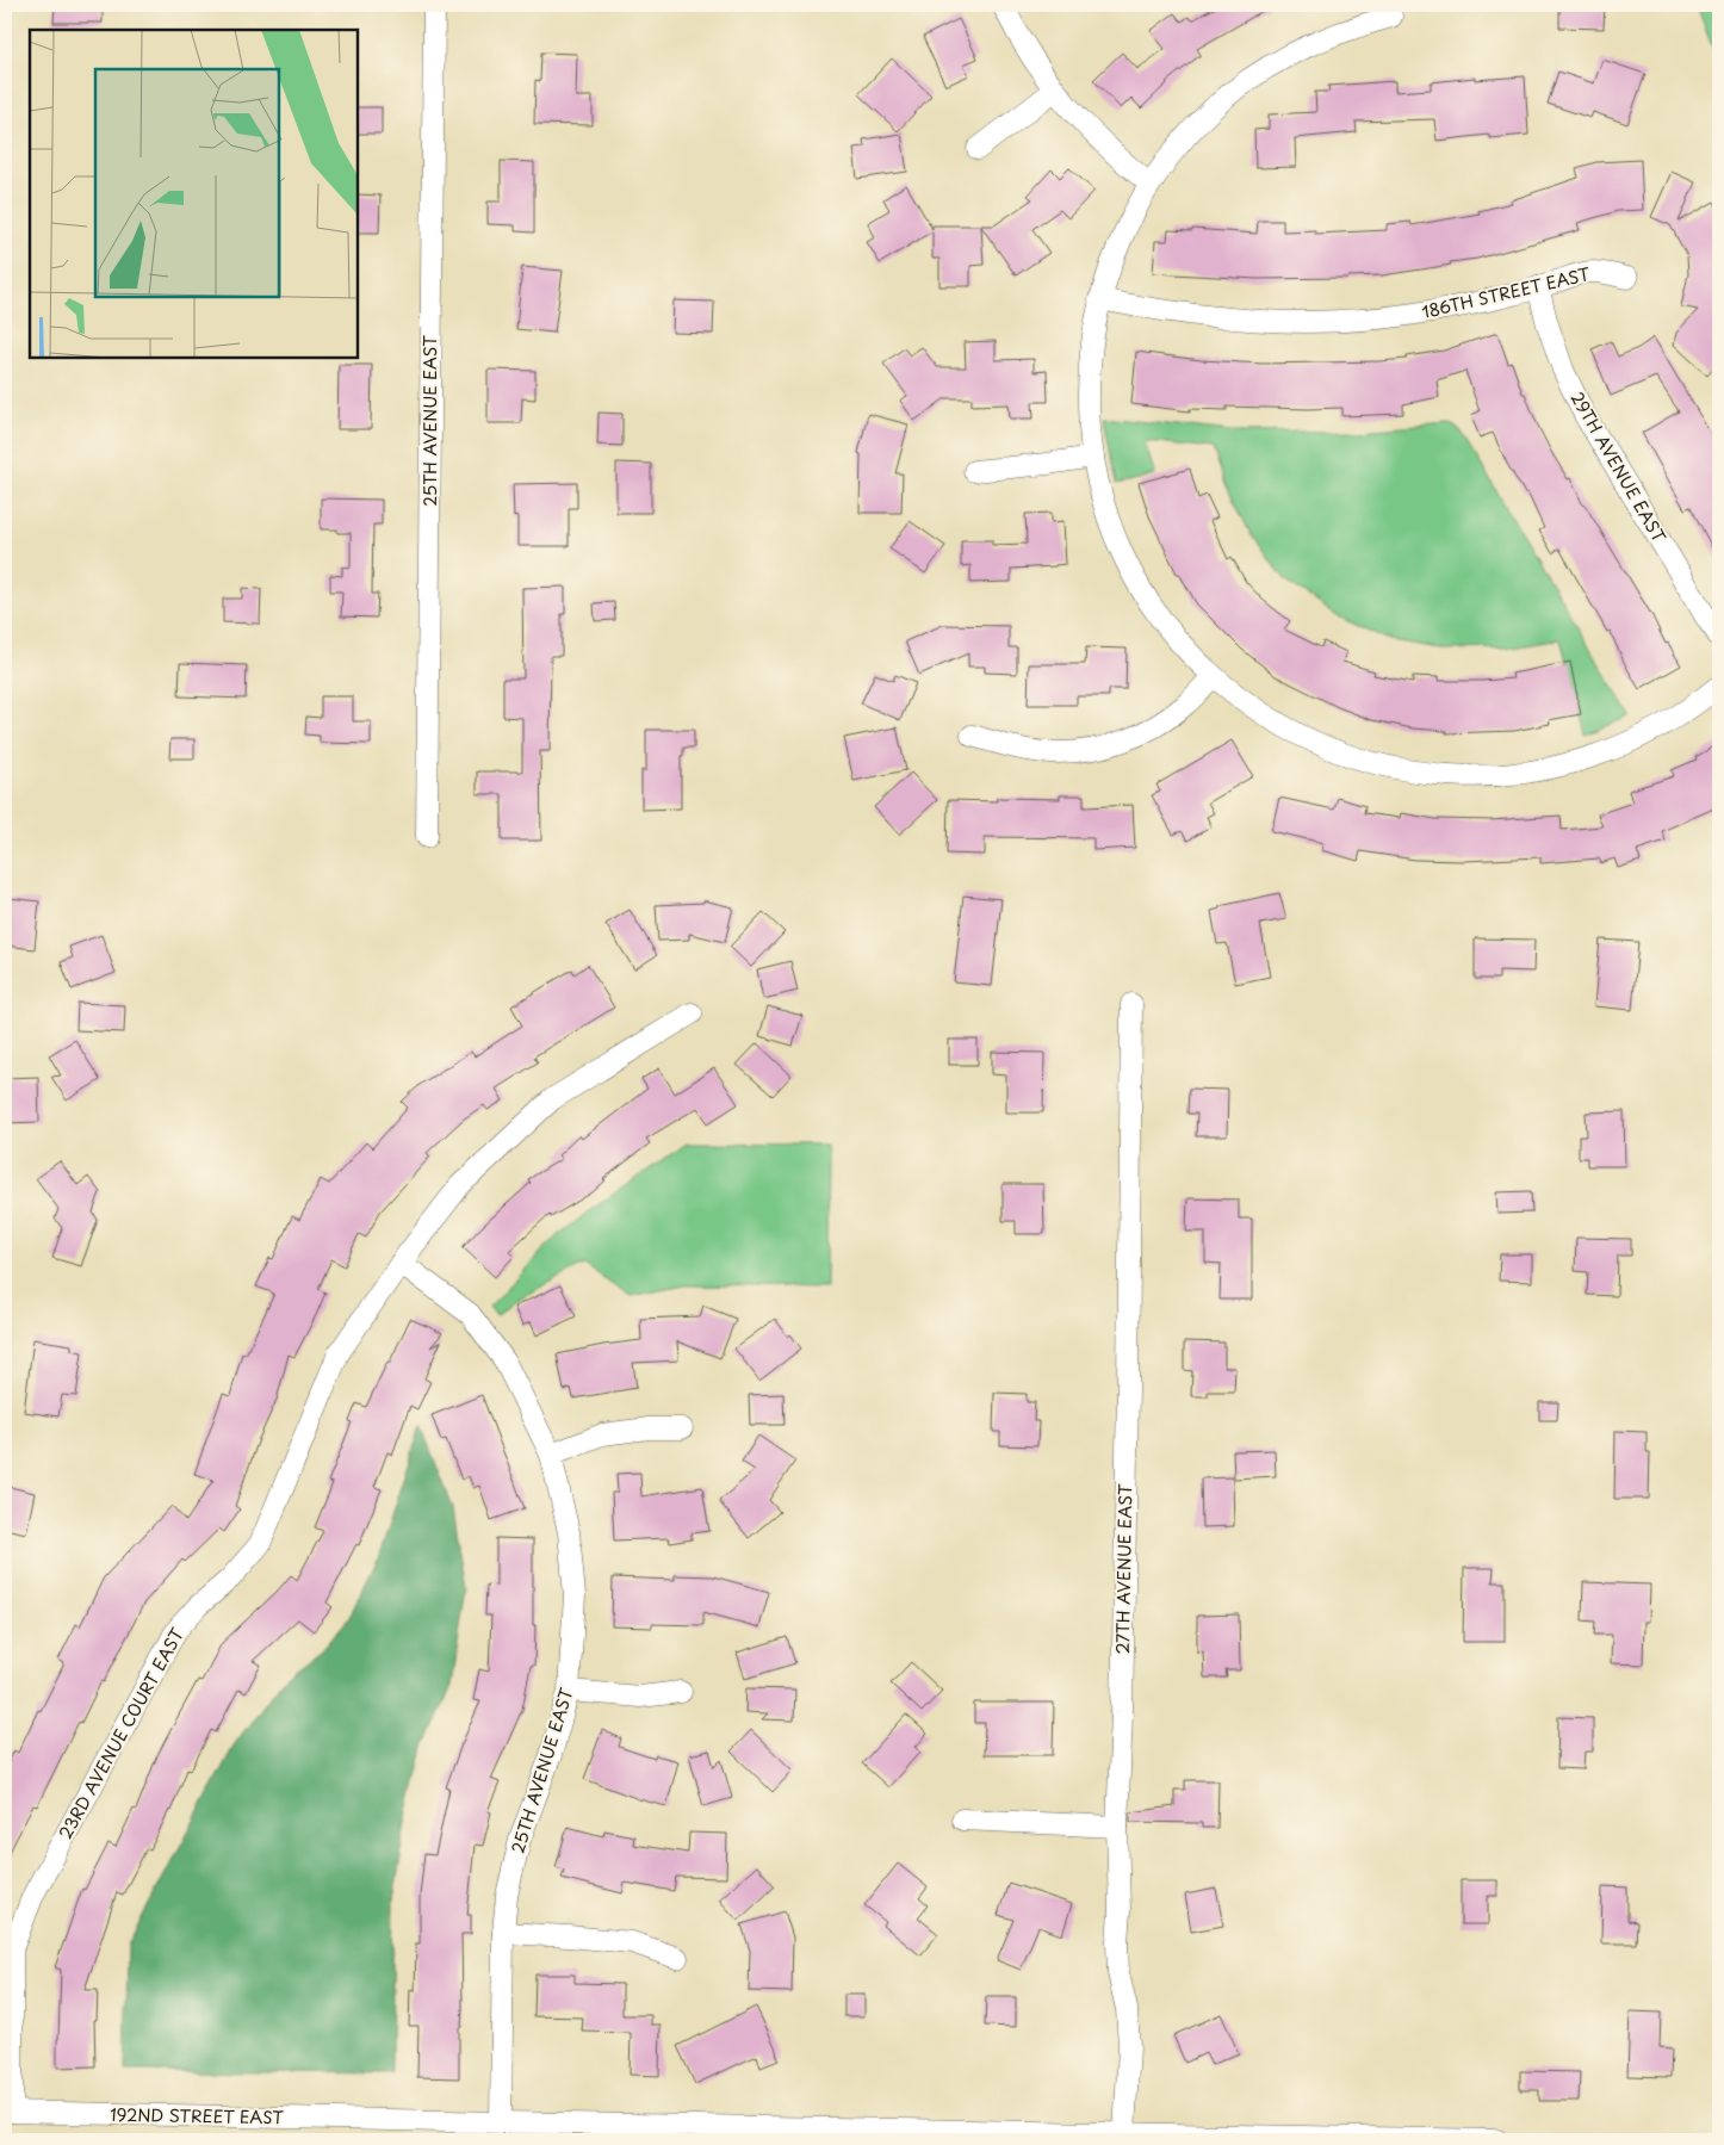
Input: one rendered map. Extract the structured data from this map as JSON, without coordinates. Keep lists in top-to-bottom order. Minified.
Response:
{"streets":{"street":["186TH STREET EAST","25TH AVENUE EAST","29TH AVENUE EAST","27TH AVENUE EAST","23RD AVENUE COURT EAST","192ND STREET EAST"]},"crossings":[["186TH STREET EAST","29TH AVENUE EAST"],["25TH AVENUE EAST","23RD AVENUE COURT EAST"],["25TH AVENUE EAST","192ND STREET EAST"],["27TH AVENUE EAST","192ND STREET EAST"],["23RD AVENUE COURT EAST","192ND STREET EAST"]]}
